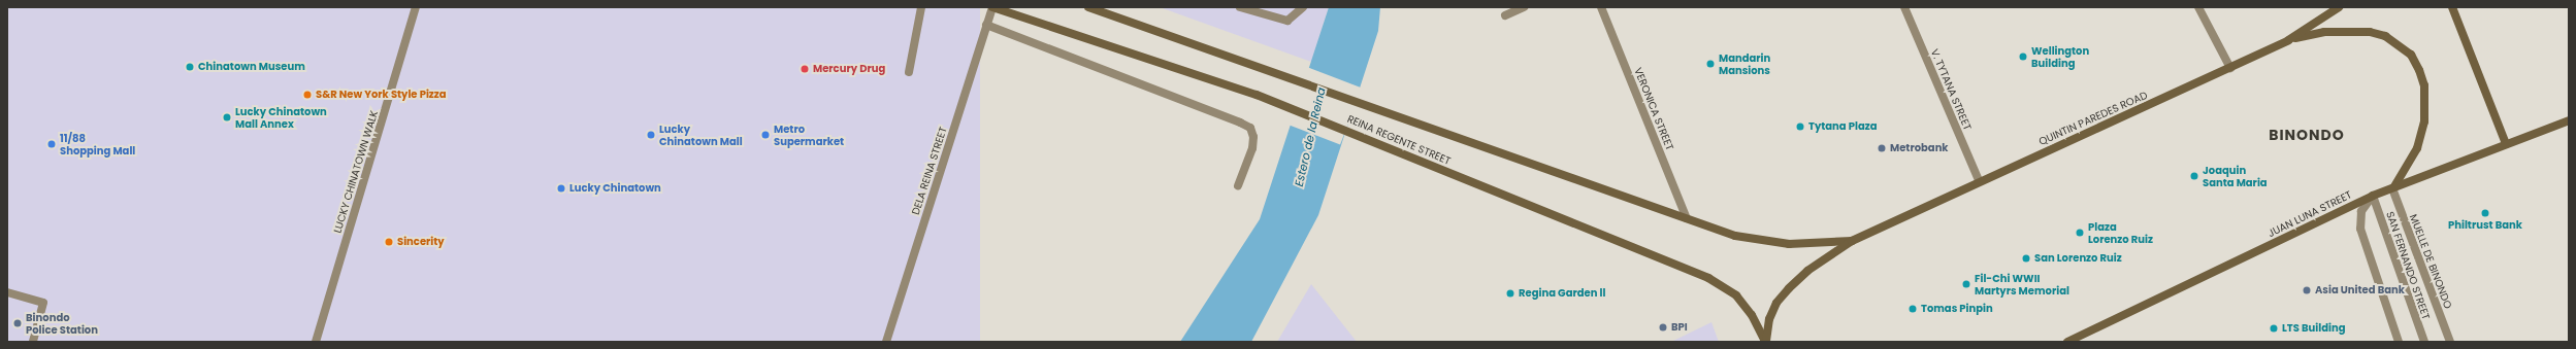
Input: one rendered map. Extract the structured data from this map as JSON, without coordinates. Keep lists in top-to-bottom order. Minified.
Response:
{"streets":{"main road":["QUINTIN PAREDES ROAD","REINA REGENTE STREET","JUAN LUNA STREET"],"street":["V. TYTANA STREET","VERONICA STREET","DELA REINA STREET","LUCKY CHINATOWN WALK","MUELLE DE BINONDO","SAN FERNANDO STREET"]},"crossings":[["V. TYTANA STREET","QUINTIN PAREDES ROAD"],["VERONICA STREET","REINA REGENTE STREET"],["QUINTIN PAREDES ROAD","REINA REGENTE STREET"],["REINA REGENTE STREET","DELA REINA STREET"],["JUAN LUNA STREET","MUELLE DE BINONDO"],["JUAN LUNA STREET","SAN FERNANDO STREET"]],"districts":["BINONDO"],"water":["Estero de la Reina"],"places":["Wellington Building","Mandarin Mansions","Chinatown Museum","Mercury Drug","S&R New York Style Pizza","Lucky Chinatown Mall Annex","Tytana Plaza","Lucky Chinatown Mall","Metro Supermarket","11/88 Shopping Mall","Metrobank","Joaquin Santa Maria","Lucky Chinatown","Philtrust Bank","Plaza Lorenzo Ruiz","Sincerity","San Lorenzo Ruiz","Fil-Chi WWII Martyrs Memorial","Asia United Bank","Regina Garden ll","Tomas Pinpin","Binondo Police Station","BPI","LTS Building"]}
